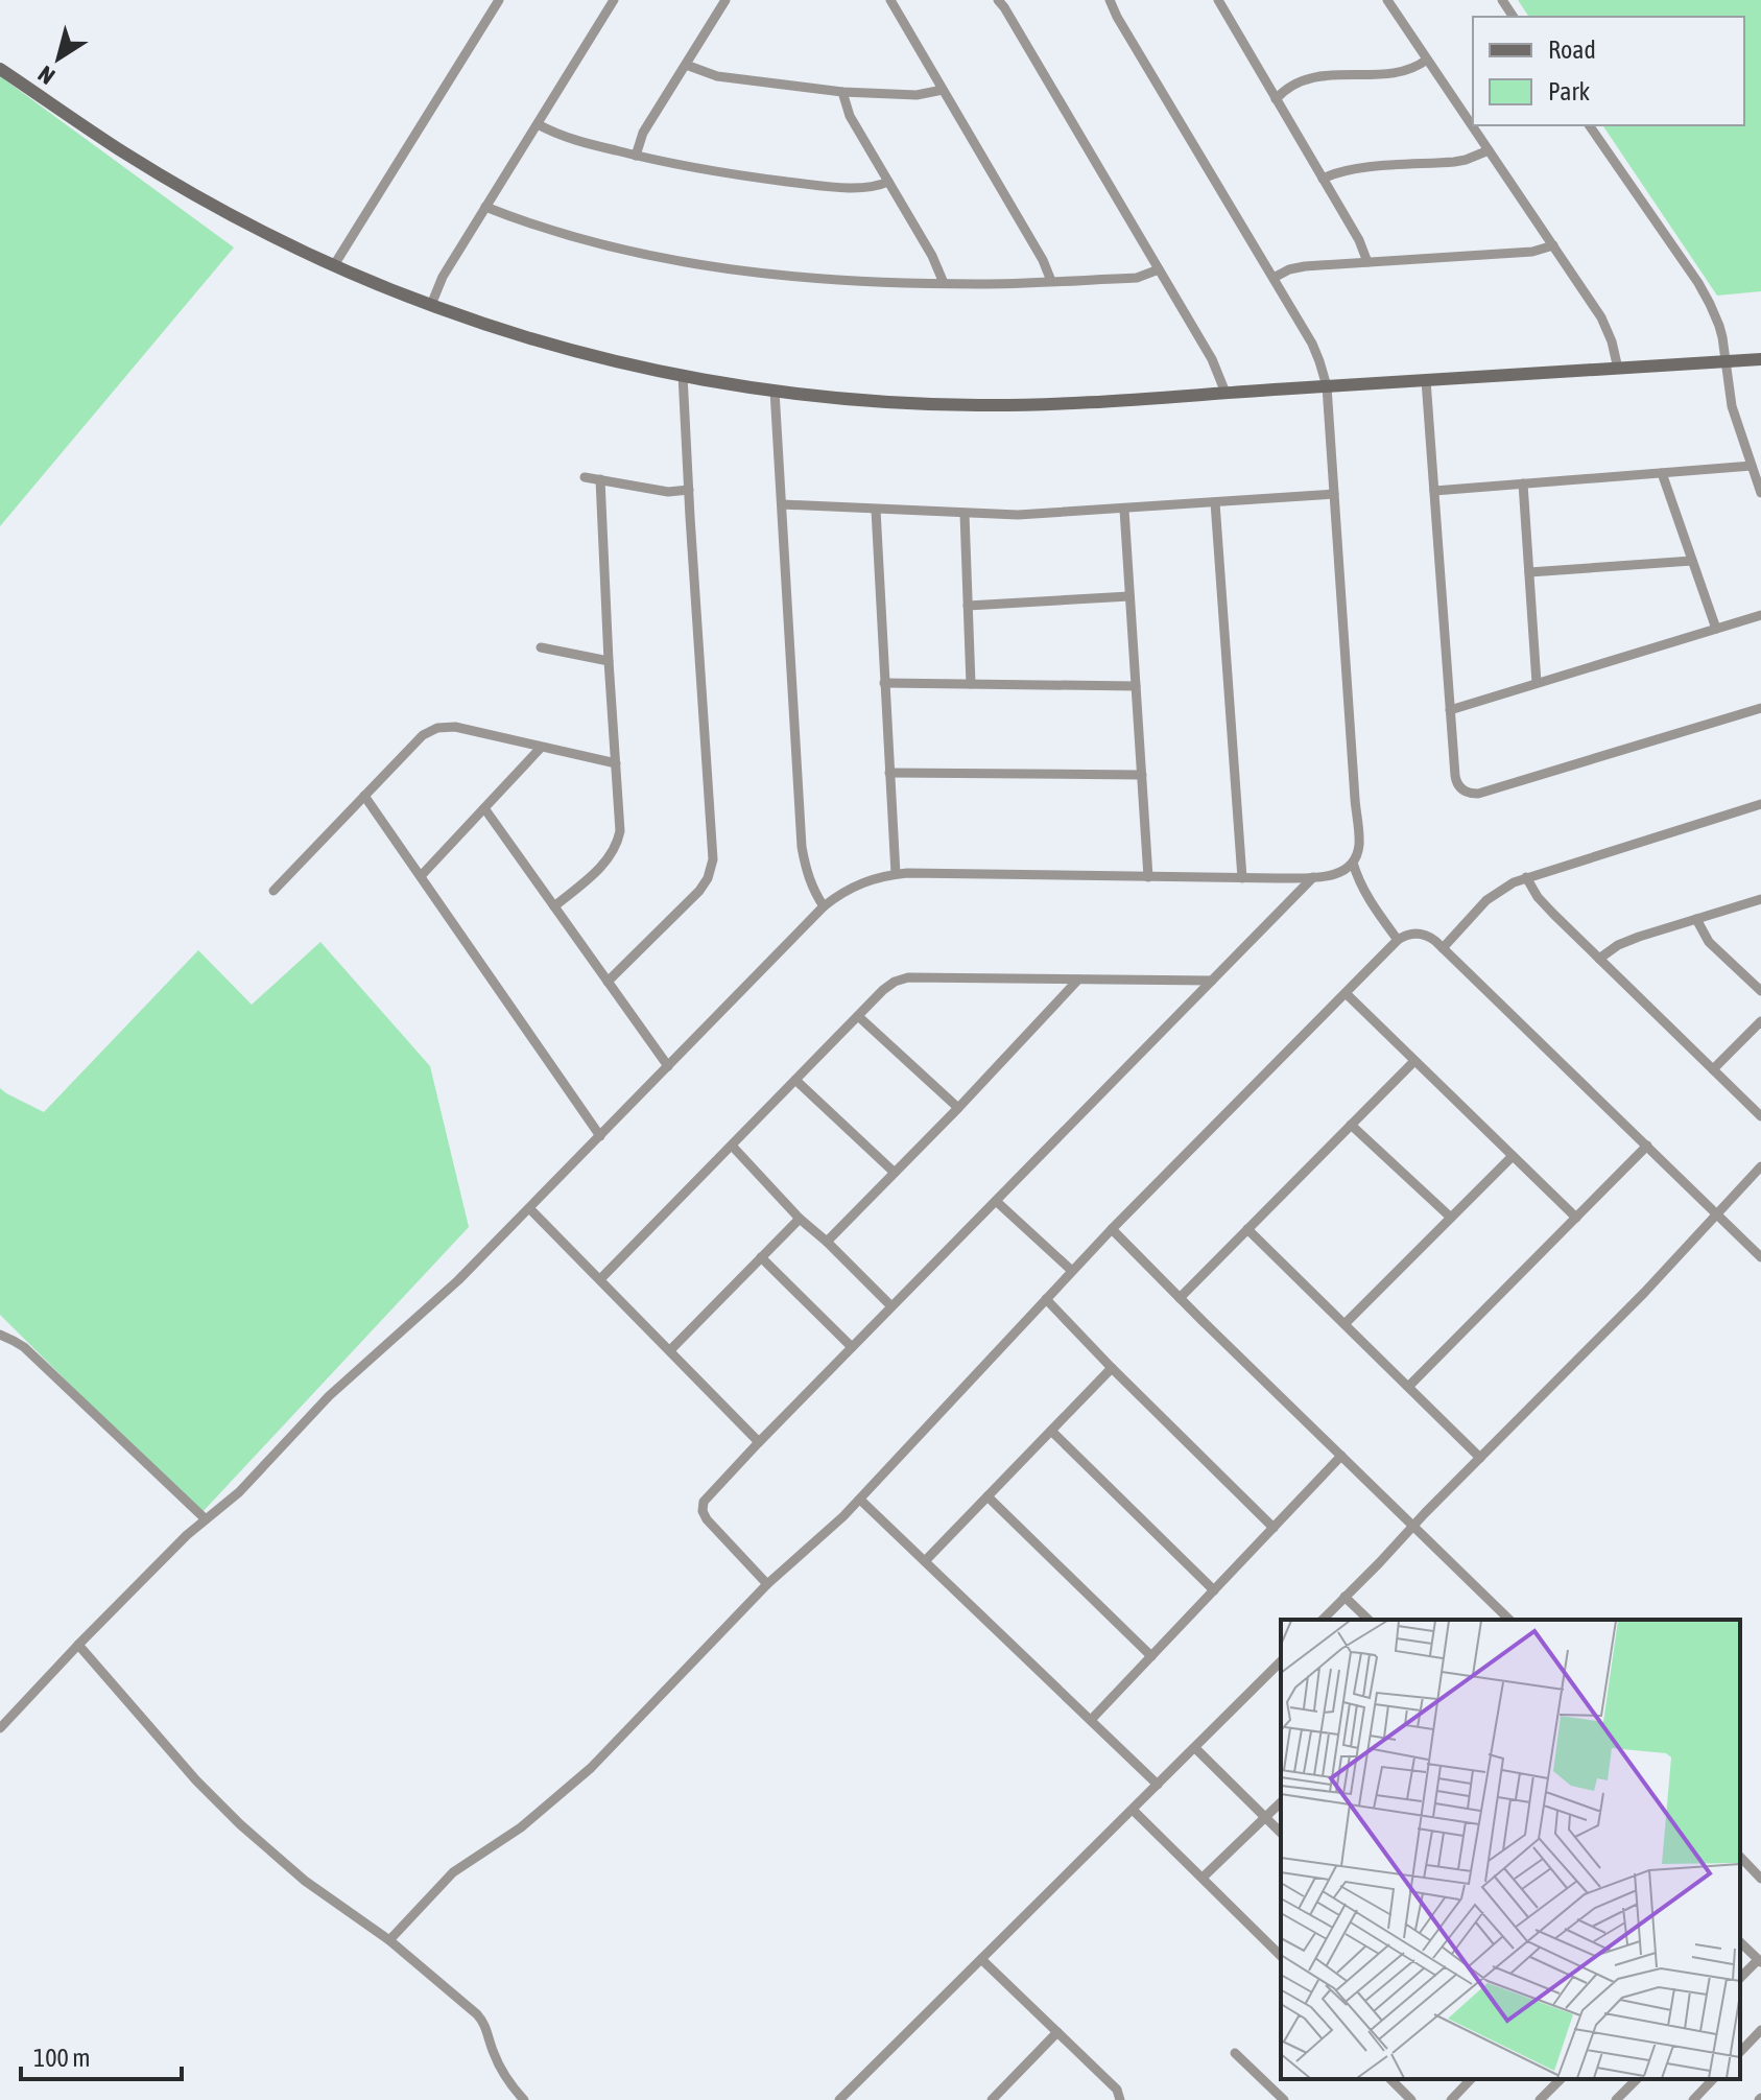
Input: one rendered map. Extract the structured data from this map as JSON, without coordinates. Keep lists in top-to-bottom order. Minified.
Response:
{"legend":["Road","Park"],"scale_bar":"100 m","north":"bottom left"}
